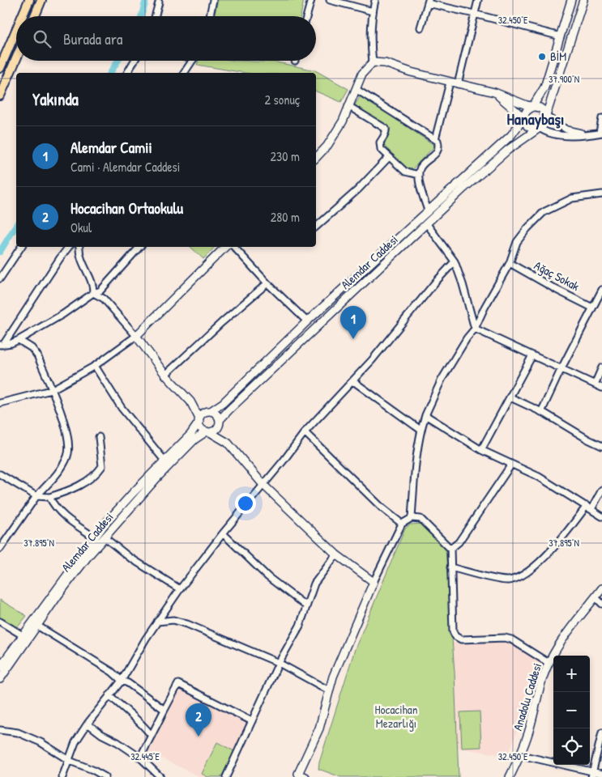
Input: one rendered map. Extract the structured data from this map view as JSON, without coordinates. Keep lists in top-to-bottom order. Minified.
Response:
{"streets":{"main road":["Alemdar Caddesi","Anadolu Caddesi"],"street":["Ağaç Sokak"]},"districts":["Hanaybaşı"],"parks":["Hocacihan Mezarlığı"],"places":["BİM"],"page":{"search":"Burada ara","heading":["Yakında","2 sonuç"],"list":[{"mark":"1","name":"Alemdar Camii","note":"Cami · Alemdar Caddesi","value":"230 m"},{"mark":"2","name":"Hocacihan Ortaokulu","note":"Okul","value":"280 m"}],"pins":["1","2"],"map_buttons":["+","−"]},"coordinates":["32.450°E","37.900°N","37.895°N","32.445°E"]}
